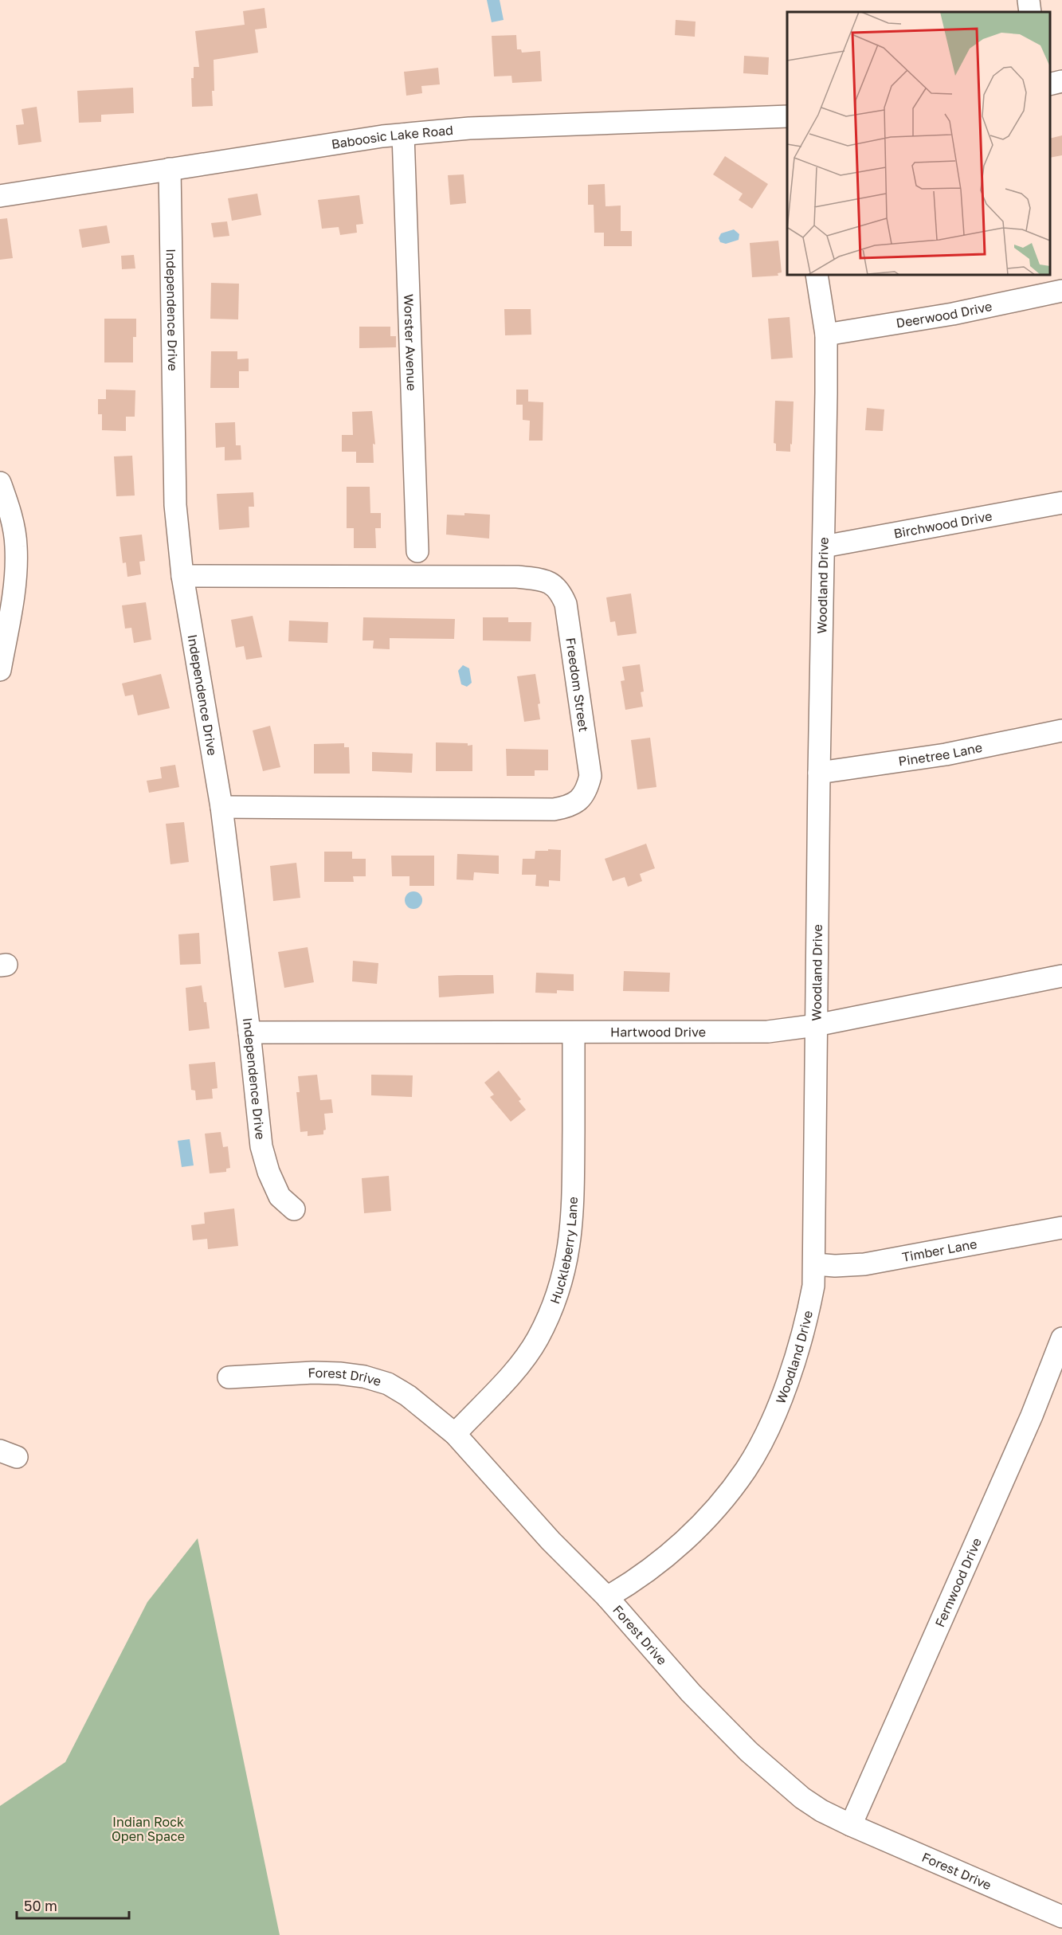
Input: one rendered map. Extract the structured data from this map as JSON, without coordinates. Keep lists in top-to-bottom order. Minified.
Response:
{"streets":{"street":["Baboosic Lake Road","Independence Drive","Deerwood Drive","Worster Avenue","Birchwood Drive","Woodland Drive","Freedom Street","Pinetree Lane","Hartwood Drive","Huckleberry Lane","Timber Lane","Forest Drive","Fernwood Drive"]},"crossings":[["Baboosic Lake Road","Independence Drive"],["Baboosic Lake Road","Worster Avenue"],["Independence Drive","Freedom Street"],["Independence Drive","Hartwood Drive"],["Deerwood Drive","Woodland Drive"],["Birchwood Drive","Woodland Drive"],["Woodland Drive","Pinetree Lane"],["Woodland Drive","Hartwood Drive"],["Woodland Drive","Timber Lane"],["Woodland Drive","Forest Drive"],["Hartwood Drive","Huckleberry Lane"],["Huckleberry Lane","Forest Drive"],["Forest Drive","Fernwood Drive"]],"parks":["Indian Rock Open Space"],"scale_bar":"50 m"}
